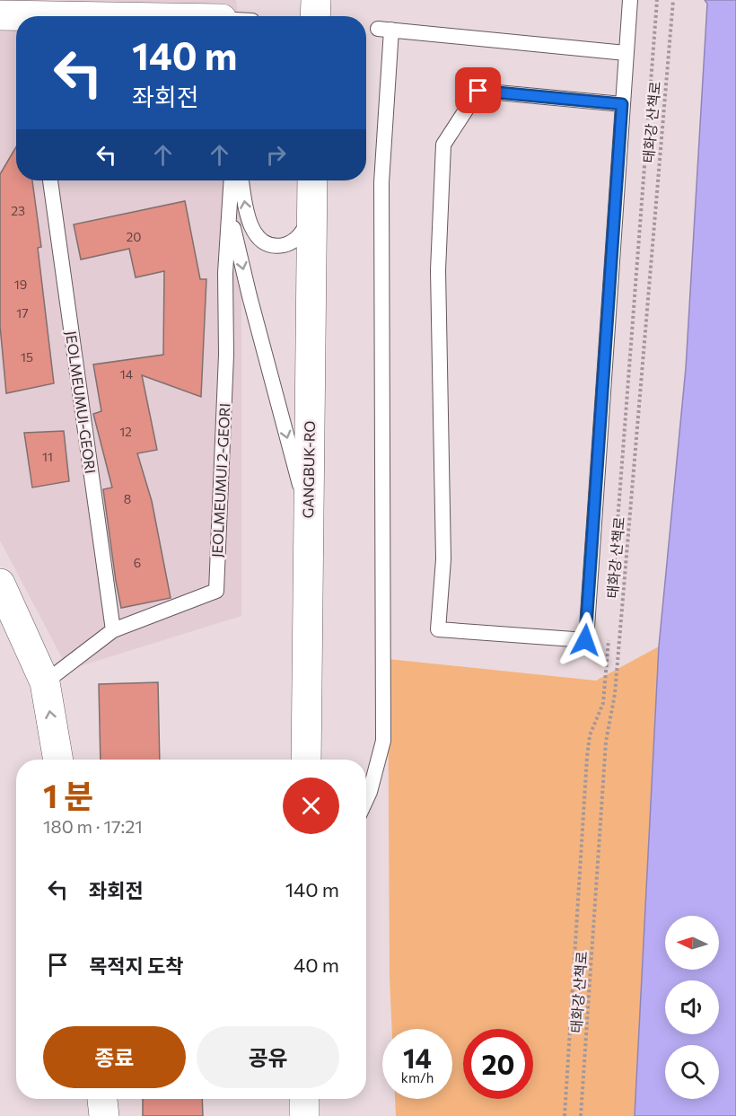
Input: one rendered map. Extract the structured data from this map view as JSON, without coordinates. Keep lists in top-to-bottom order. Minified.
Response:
{"streets":{"main road":["GANGBUK-RO"],"lane":["JEOLMEUMUI-GEORI","JEOLMEUMUI 2-GEORI"],"path":["태화강 산책로"]},"crossings":[["JEOLMEUMUI-GEORI","JEOLMEUMUI 2-GEORI"]],"house_numbers":["23","20","19","17","15","14","12","11","8","6"],"north":"left","page":{"turn":["140 m","좌회전"],"heading":["1 분","180 m · 17:21"],"list":[{"name":"좌회전","value":"140 m"},{"name":"목적지 도착","value":"40 m"}],"buttons":["종료","공유"],"speed":"14 km/h","limit":"20"}}
